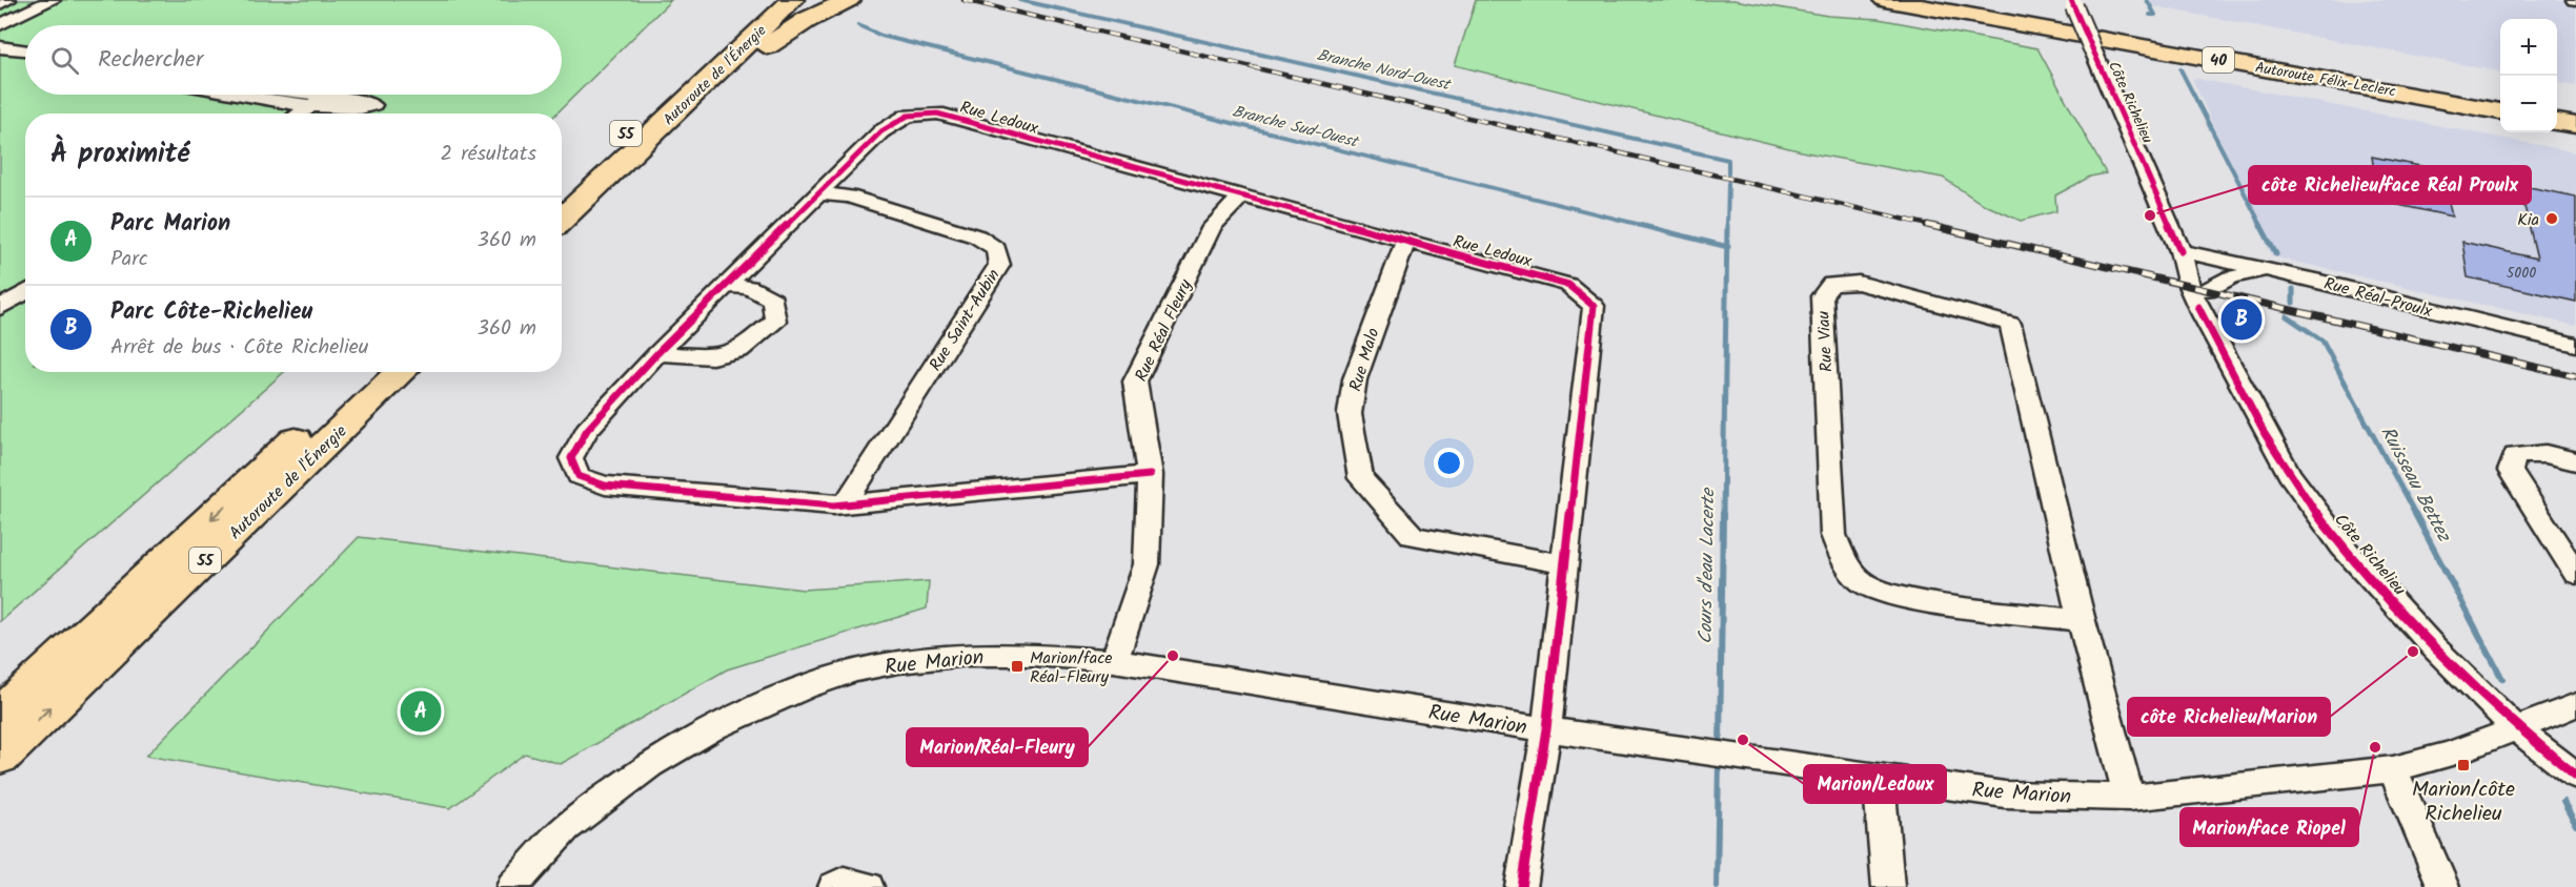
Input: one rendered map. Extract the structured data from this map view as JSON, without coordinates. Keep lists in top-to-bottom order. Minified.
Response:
{"streets":{"highway":["40","Autoroute de l'Énergie","Autoroute Félix-Leclerc","55"],"street":["Côte Richelieu","Rue Ledoux","Rue Réal-Proulx","Rue Saint-Aubin","Rue Réal Fleury","Rue Viau","Rue Malo","Rue Marion"]},"crossings":[["Côte Richelieu","Rue Réal-Proulx"],["Côte Richelieu","Rue Marion"],["Rue Ledoux","Rue Saint-Aubin"],["Rue Ledoux","Rue Réal Fleury"],["Rue Ledoux","Rue Malo"],["Rue Ledoux","Rue Marion"],["Rue Réal Fleury","Rue Marion"],["Rue Viau","Rue Marion"]],"water":["Branche Nord-Ouest","Branche Sud-Ouest","Ruisseau Bettez","Cours d'eau Lacerte"],"places":{"other":["côte Richelieu/face Réal Proulx","Kia","côte Richelieu/Marion","Marion/Réal-Fleury","Marion/Ledoux","Marion/face Riopel"],"transit":["Marion/face Réal-Fleury","Marion/côte Richelieu"]},"house_numbers":["5000"],"page":{"map_buttons":["+","−"],"search":"Rechercher","heading":["À proximité","2 résultats"],"list":[{"mark":"A","name":"Parc Marion","note":"Parc","value":"360 m"},{"mark":"B","name":"Parc Côte-Richelieu","note":"Arrêt de bus · Côte Richelieu","value":"360 m"}],"pins":["B","A"]}}
